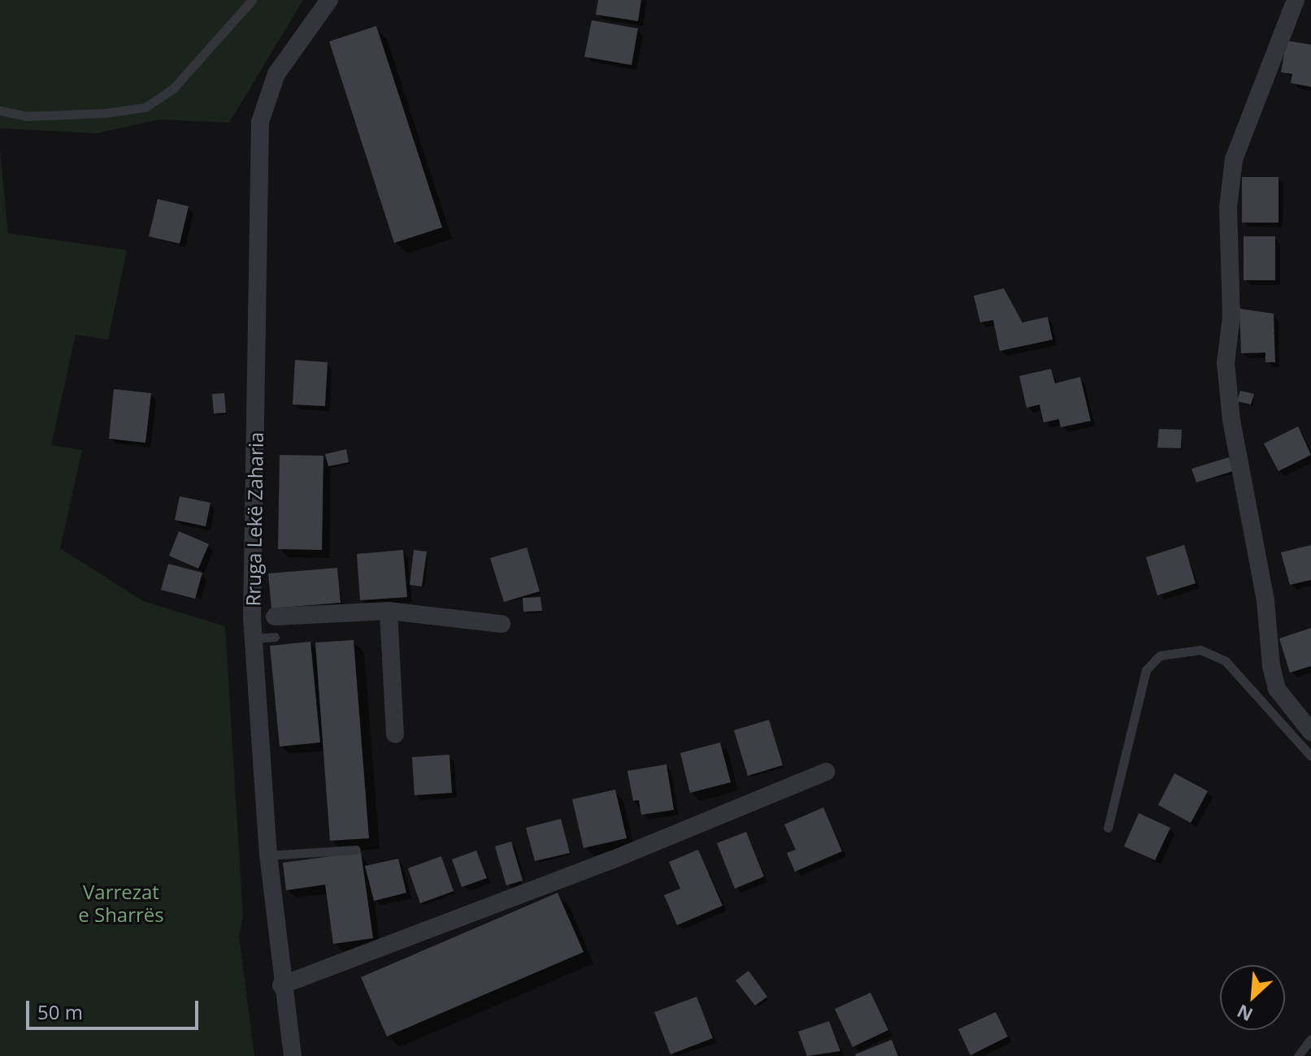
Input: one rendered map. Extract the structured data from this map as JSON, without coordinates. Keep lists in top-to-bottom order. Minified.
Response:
{"streets":{"street":["Rruga Lekë Zaharia"]},"parks":["Varrezat e Sharrës"],"scale_bar":"50 m","north":"bottom left"}
